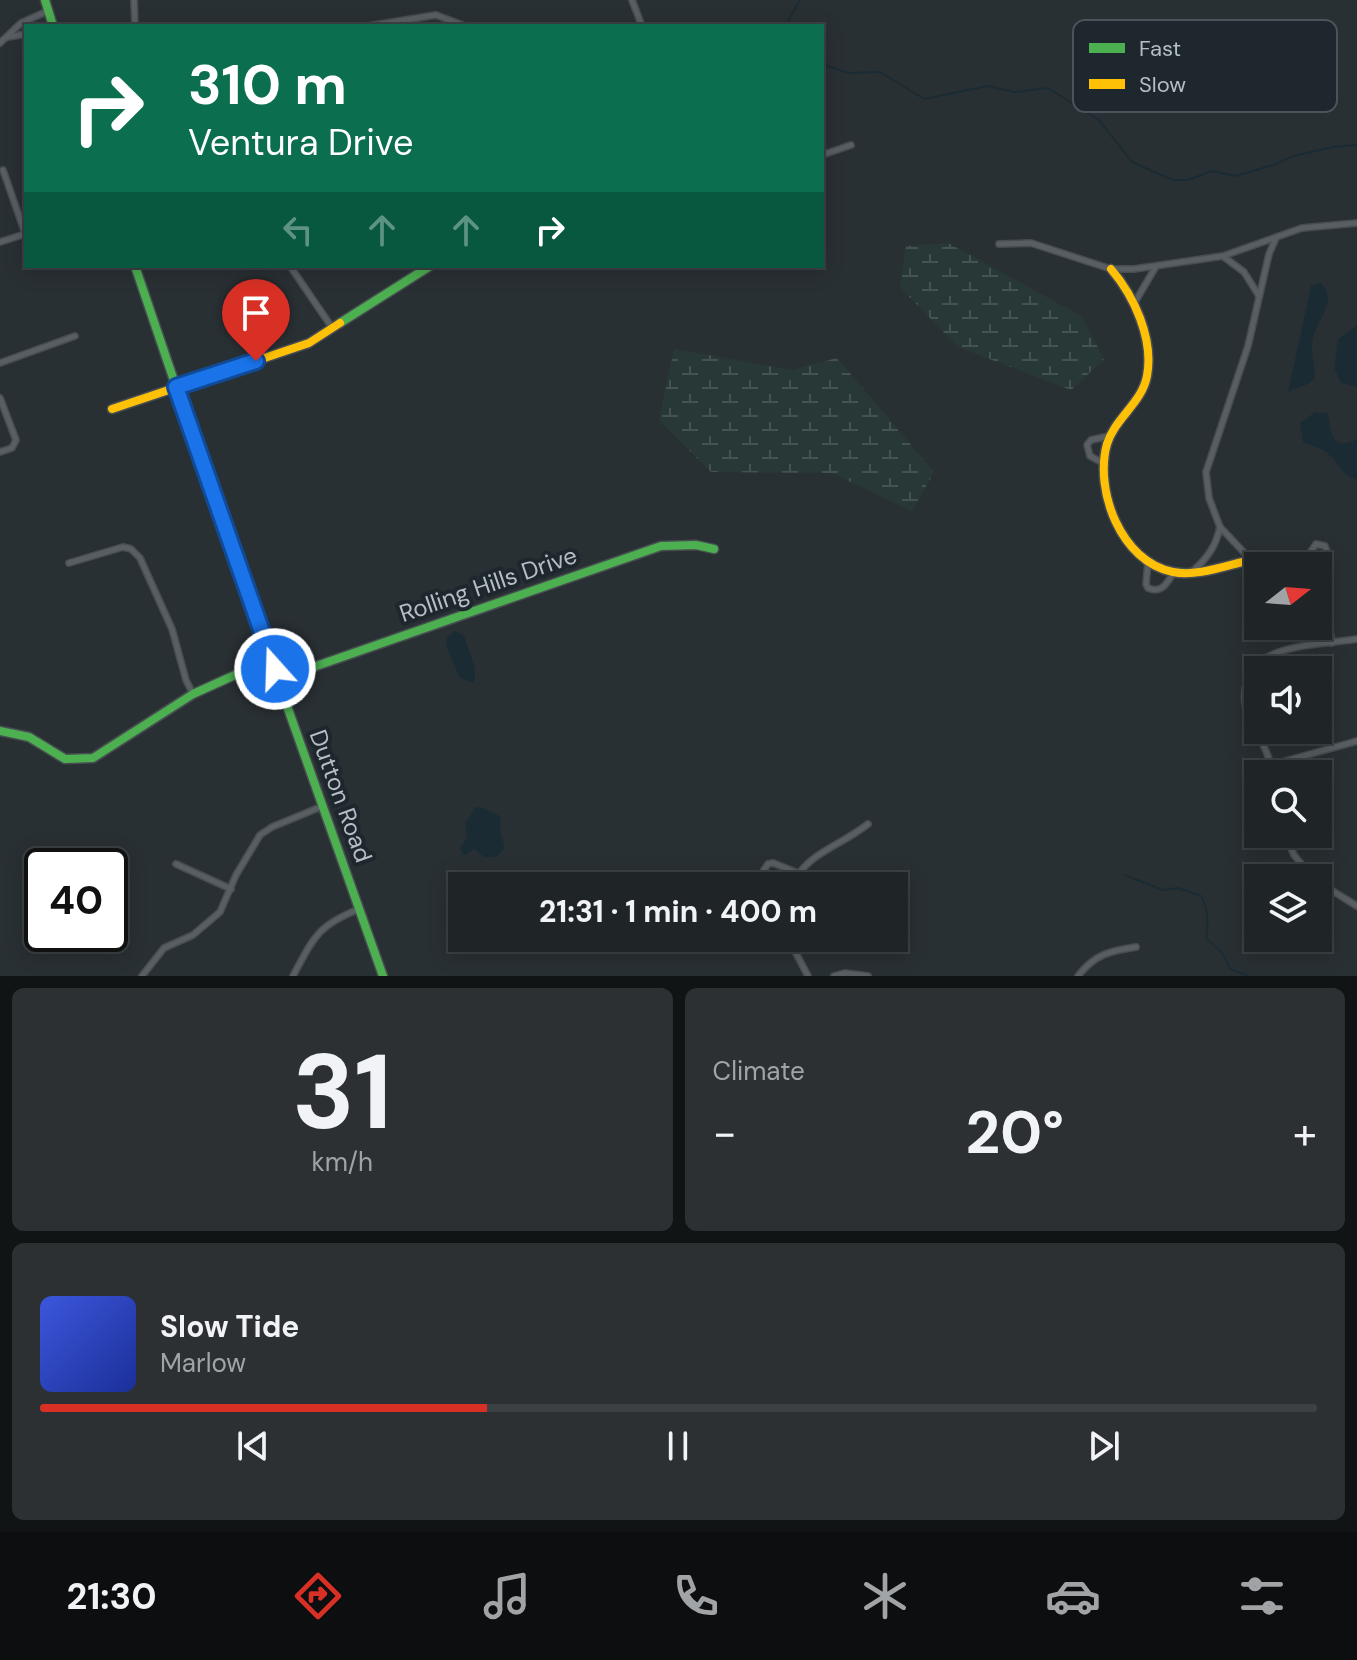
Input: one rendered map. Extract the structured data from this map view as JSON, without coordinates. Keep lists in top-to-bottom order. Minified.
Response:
{"streets":{"street":["Rolling Hills Drive","Dutton Road"]},"crossings":[["Rolling Hills Drive","Dutton Road"]],"legend":["Fast","Slow"],"north":"right","page":{"turn":["310 m","Ventura Drive"],"limit":"40","trip":"21:31 · 1 min · 400 m","tile":[["31","km/h"],"Climate"],"heat":["−","20°","+"],"song":["Slow Tide","Marlow"],"tabs":"21:30"}}
